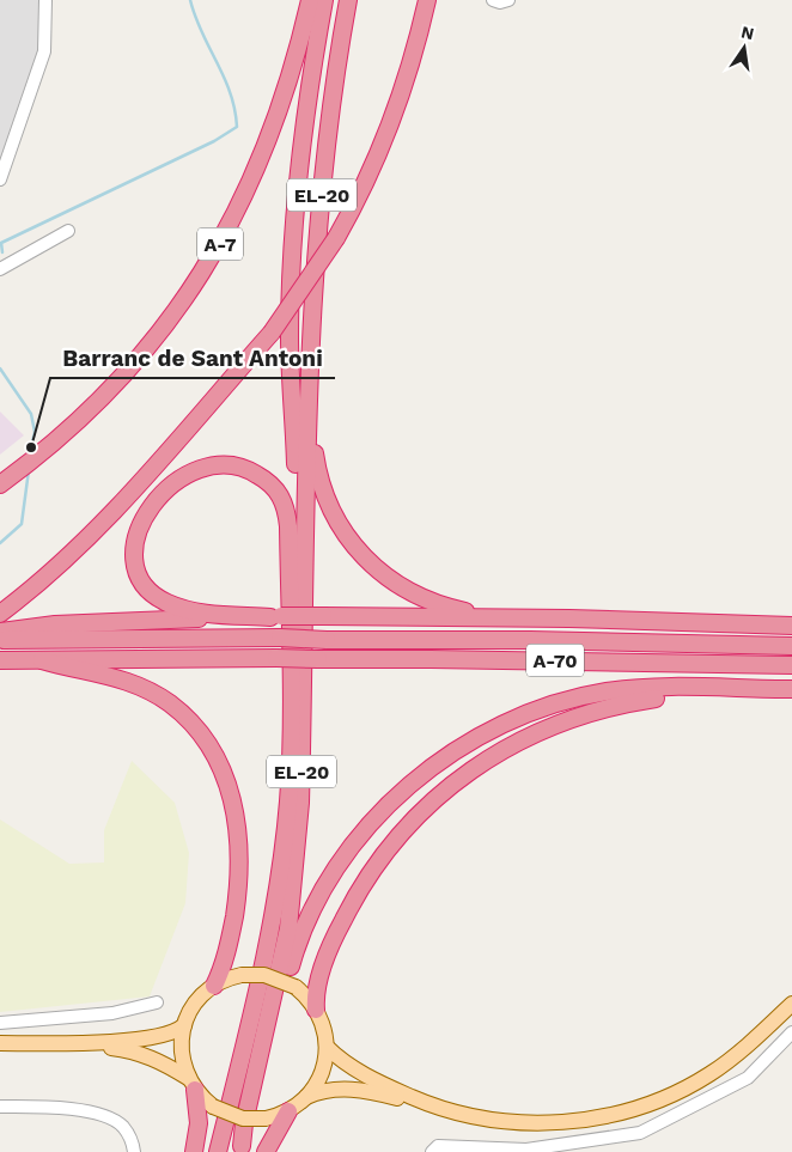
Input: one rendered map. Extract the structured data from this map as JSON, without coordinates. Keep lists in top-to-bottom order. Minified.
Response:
{"streets":{"highway":["EL-20","A-7","A-70"]},"crossings":[["EL-20","A-70"]],"places":["Barranc de Sant Antoni"],"north":"top"}
